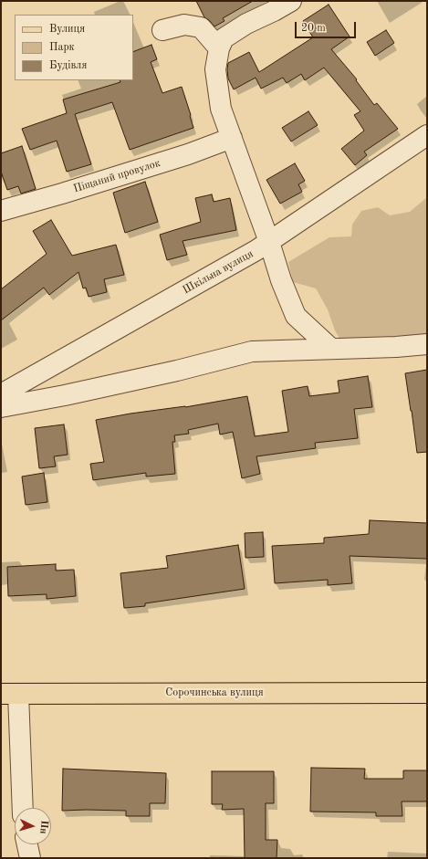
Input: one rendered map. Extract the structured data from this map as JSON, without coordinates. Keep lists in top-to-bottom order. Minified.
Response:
{"streets":{"main road":["Сорочинська вулиця"],"street":["Піщаний провулок","Шкільна вулиця"]},"legend":["Вулиця","Парк","Будівля"],"scale_bar":"20 m","north":"right"}
